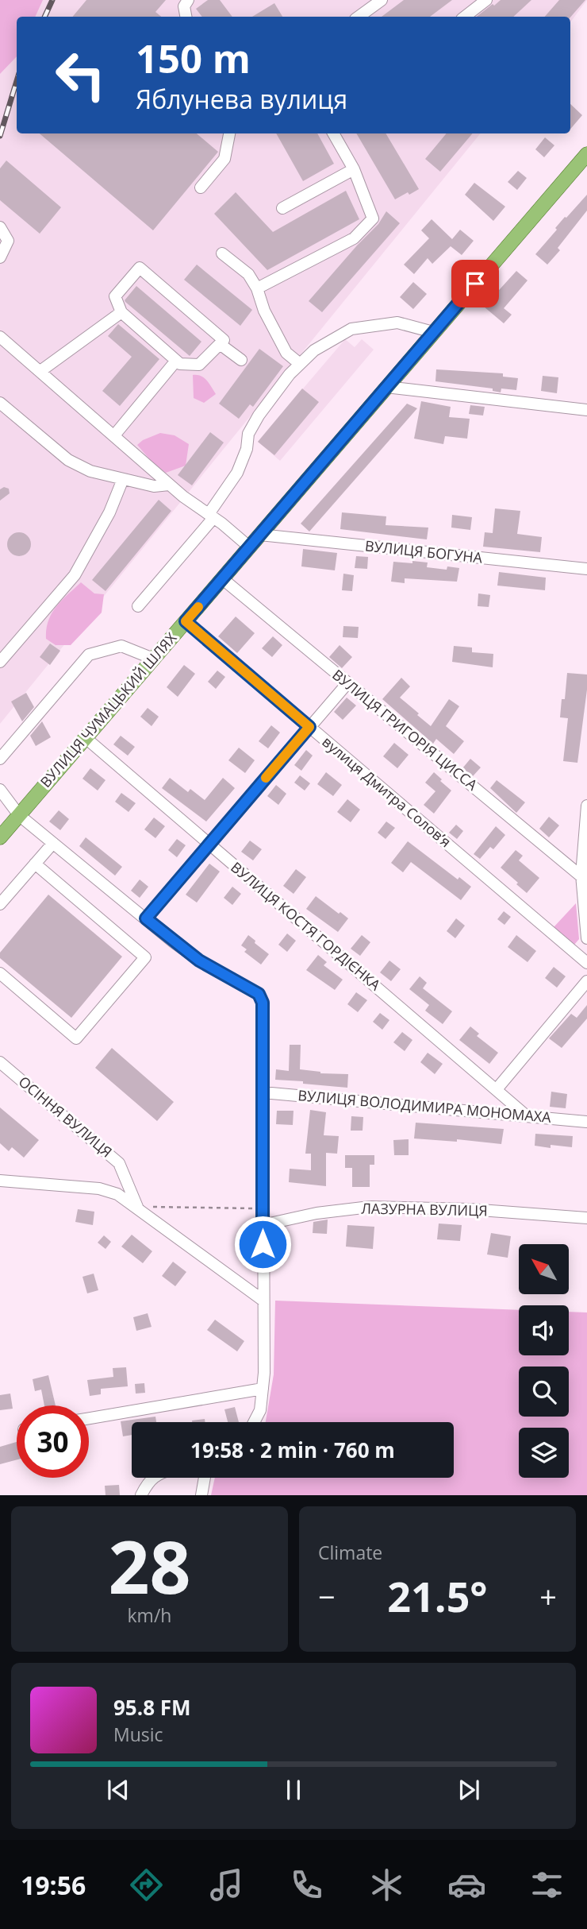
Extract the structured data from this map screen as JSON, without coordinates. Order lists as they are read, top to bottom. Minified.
{"streets":{"main road":["ВУЛИЦЯ ЧУМАЦЬКИЙ ШЛЯХ"],"street":["ВУЛИЦЯ БОГУНА","ВУЛИЦЯ ГРИГОРІЯ ЦИССА","вулиця Дмитра Соловʼя","ВУЛИЦЯ КОСТЯ ГОРДІЄНКА","ВУЛИЦЯ ВОЛОДИМИРА МОНОМАХА","ОСІННЯ ВУЛИЦЯ","ЛАЗУРНА ВУЛИЦЯ"]},"crossings":[["ВУЛИЦЯ БОГУНА","ВУЛИЦЯ ЧУМАЦЬКИЙ ШЛЯХ"],["ВУЛИЦЯ ЧУМАЦЬКИЙ ШЛЯХ","ВУЛИЦЯ ГРИГОРІЯ ЦИССА"],["ВУЛИЦЯ ЧУМАЦЬКИЙ ШЛЯХ","вулиця Дмитра Соловʼя"],["ВУЛИЦЯ ЧУМАЦЬКИЙ ШЛЯХ","ВУЛИЦЯ КОСТЯ ГОРДІЄНКА"],["ВУЛИЦЯ КОСТЯ ГОРДІЄНКА","ВУЛИЦЯ ВОЛОДИМИРА МОНОМАХА"]],"north":"top left","page":{"turn":["150 m","Яблунева вулиця"],"limit":"30","trip":"19:58 · 2 min · 760 m","tile":[["28","km/h"],"Climate"],"heat":["−","21.5°","+"],"song":["95.8 FM","Music"],"tabs":"19:56"}}
